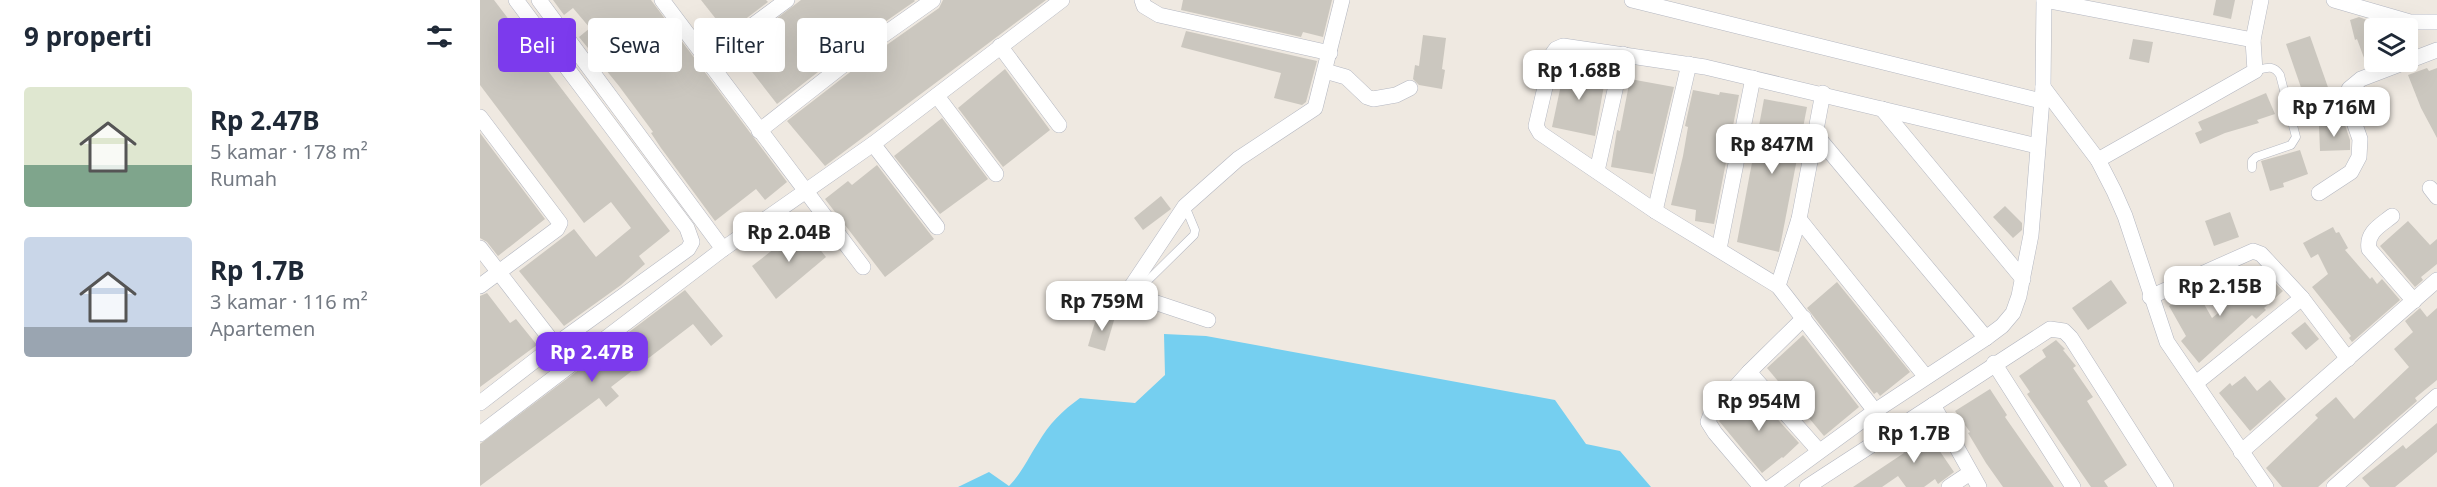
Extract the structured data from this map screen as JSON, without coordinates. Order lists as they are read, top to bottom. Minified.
{"page":{"heading":"9 properti","chip":["Beli","Sewa","Filter","Baru"],"price":["Rp 1.68B","Rp 716M","Rp 847M","Rp 2.04B","Rp 2.15B","Rp 759M","Rp 2.47B","Rp 954M","Rp 1.7B"],"list":[{"name":"Rp 2.47B","note":"5 kamar · 178 m² · Rumah"},{"name":"Rp 1.7B","note":"3 kamar · 116 m² · Apartemen"}]}}
